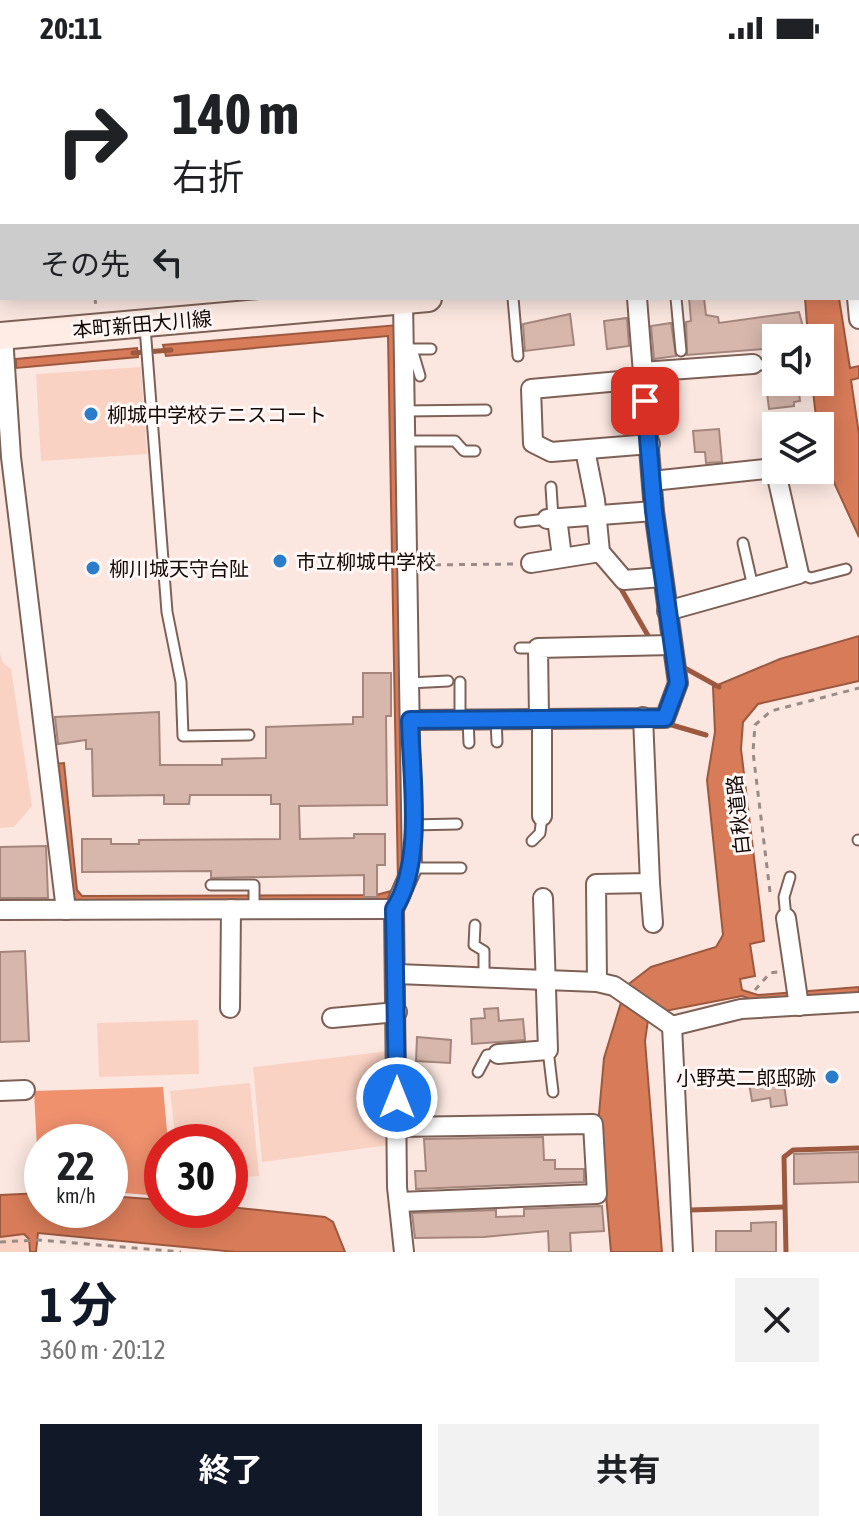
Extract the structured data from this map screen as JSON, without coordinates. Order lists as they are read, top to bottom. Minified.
{"streets":{"main road":["本町新田大川線"],"path":["白秋道路"]},"places":["柳城中学校テニスコート","市立柳城中学校","柳川城天守台阯","小野英二郎邸跡"],"page":{"status":"20:11","turn":["140 m","右折"],"then":"その先","speed":"22 km/h","limit":"30","heading":["1 分","360 m · 20:12"],"buttons":["終了","共有"]}}
